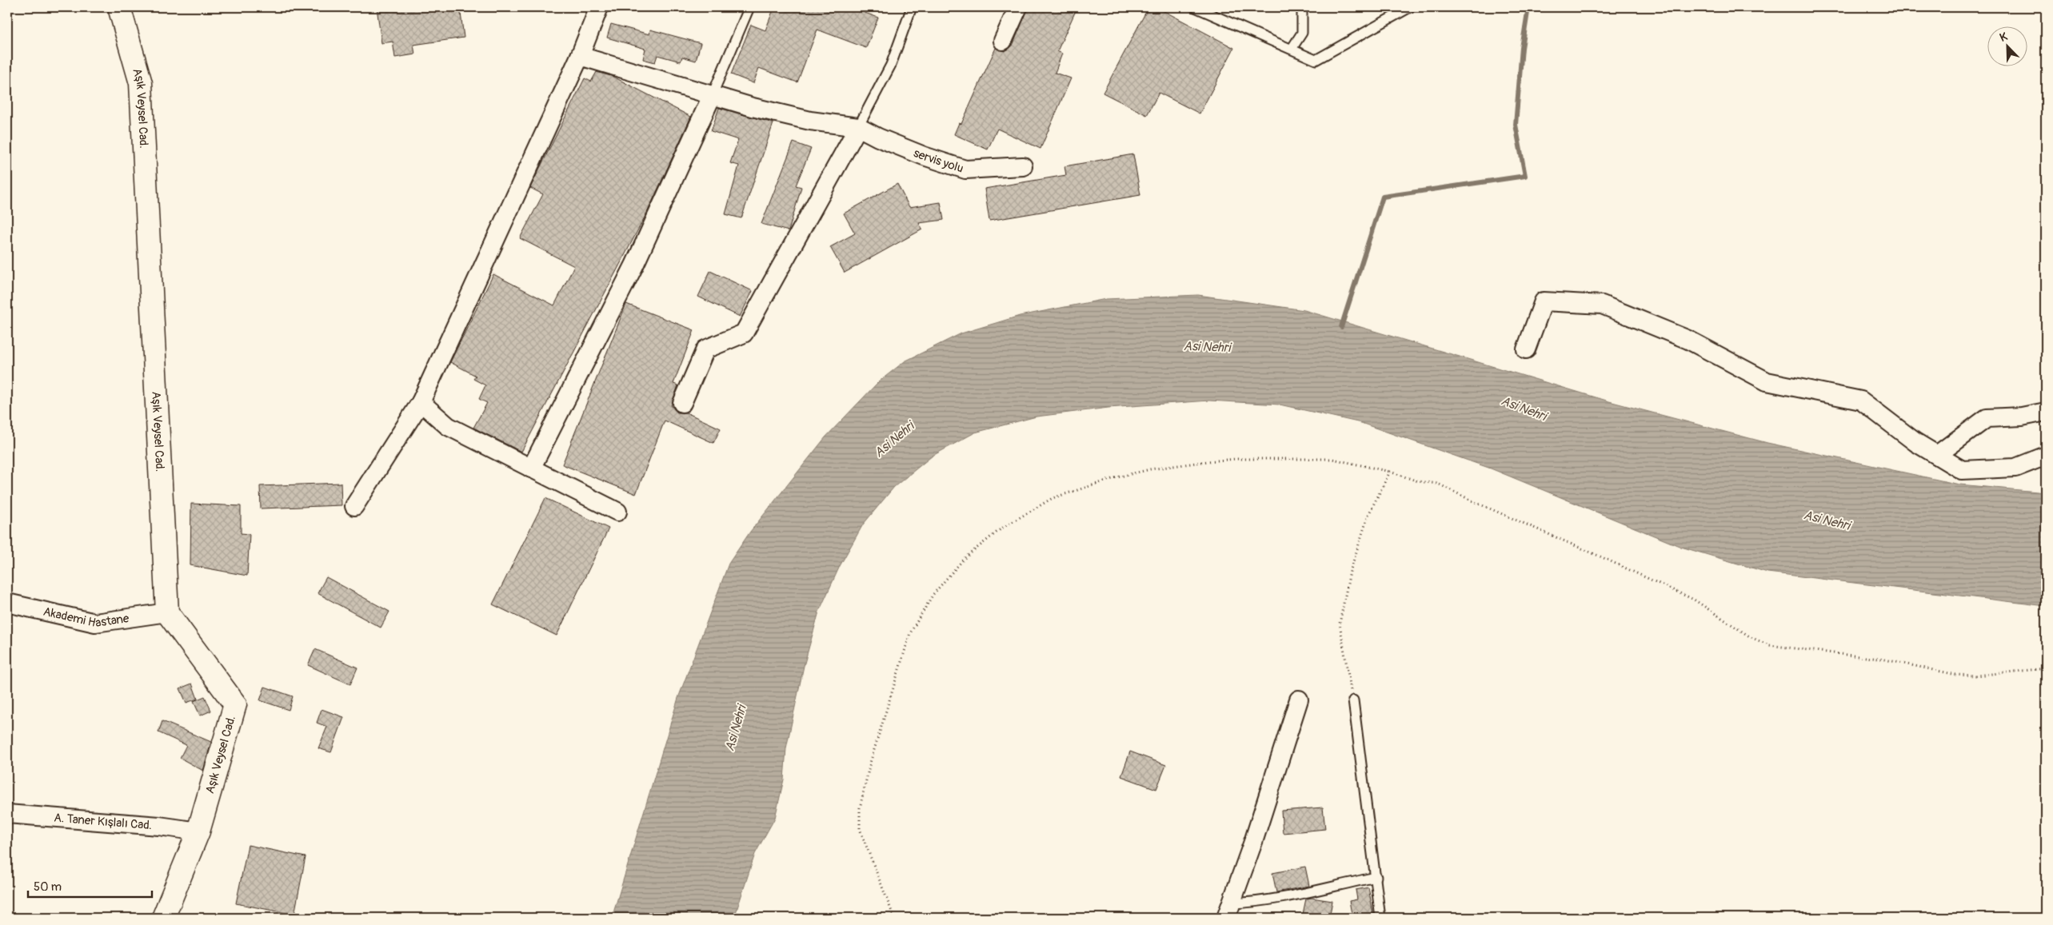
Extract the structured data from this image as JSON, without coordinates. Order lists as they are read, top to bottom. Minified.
{"streets":{"street":["Aşık Veysel Cad.","servis yolu","Akademi Hastane","A. Taner Kışlalı Cad."]},"crossings":[["Aşık Veysel Cad.","Akademi Hastane"],["Aşık Veysel Cad.","A. Taner Kışlalı Cad."]],"water":["Asi Nehri"],"scale_bar":"50 m","north":"top left"}
